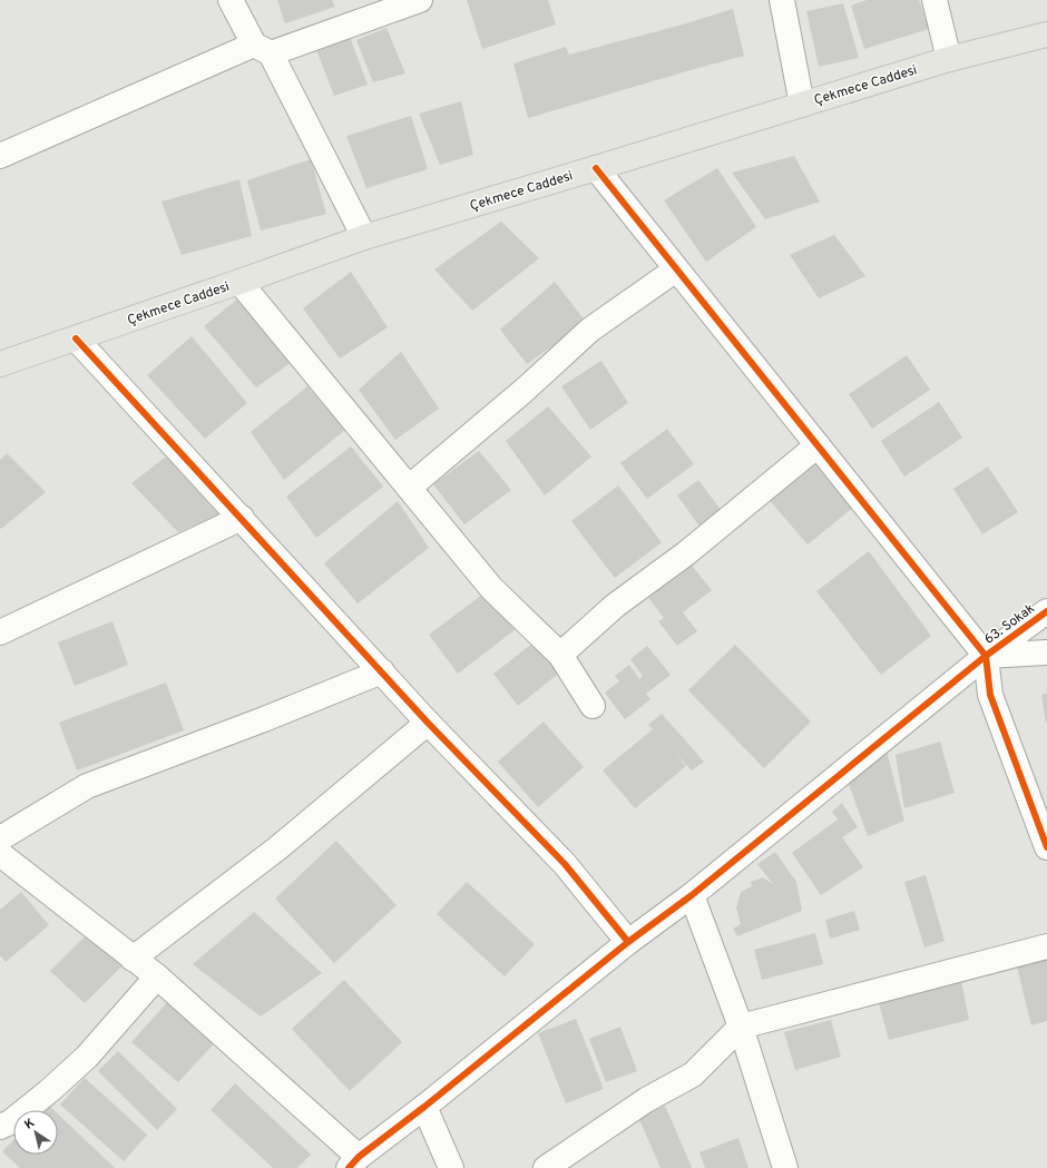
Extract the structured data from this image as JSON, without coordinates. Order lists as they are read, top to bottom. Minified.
{"streets":{"main road":["Çekmece Caddesi"],"street":["63. Sokak"]},"north":"top left"}
